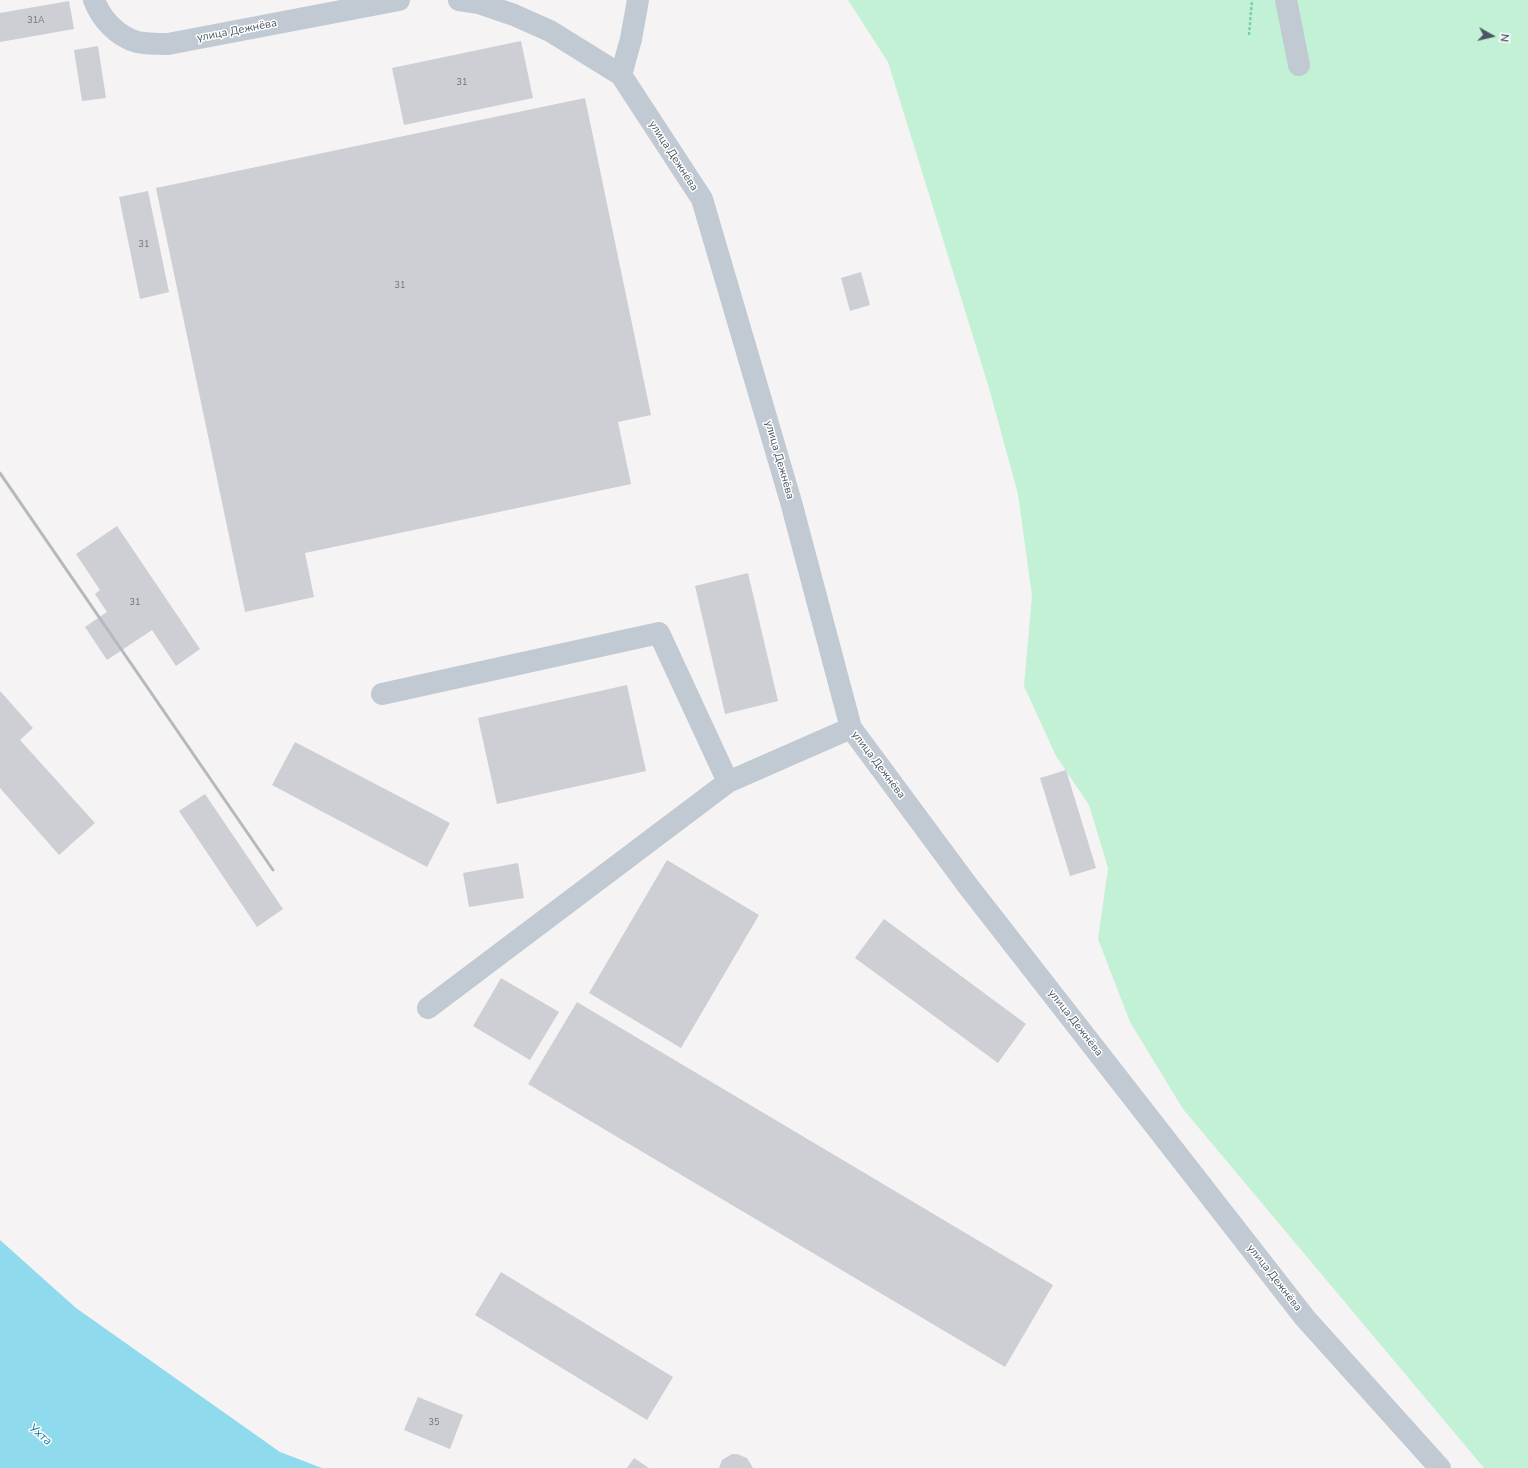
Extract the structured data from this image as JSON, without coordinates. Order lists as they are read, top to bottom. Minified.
{"streets":{"street":["улица Дежнёва"]},"water":["Ухта"],"house_numbers":["31А","31","31","31","31","35"],"north":"right"}
